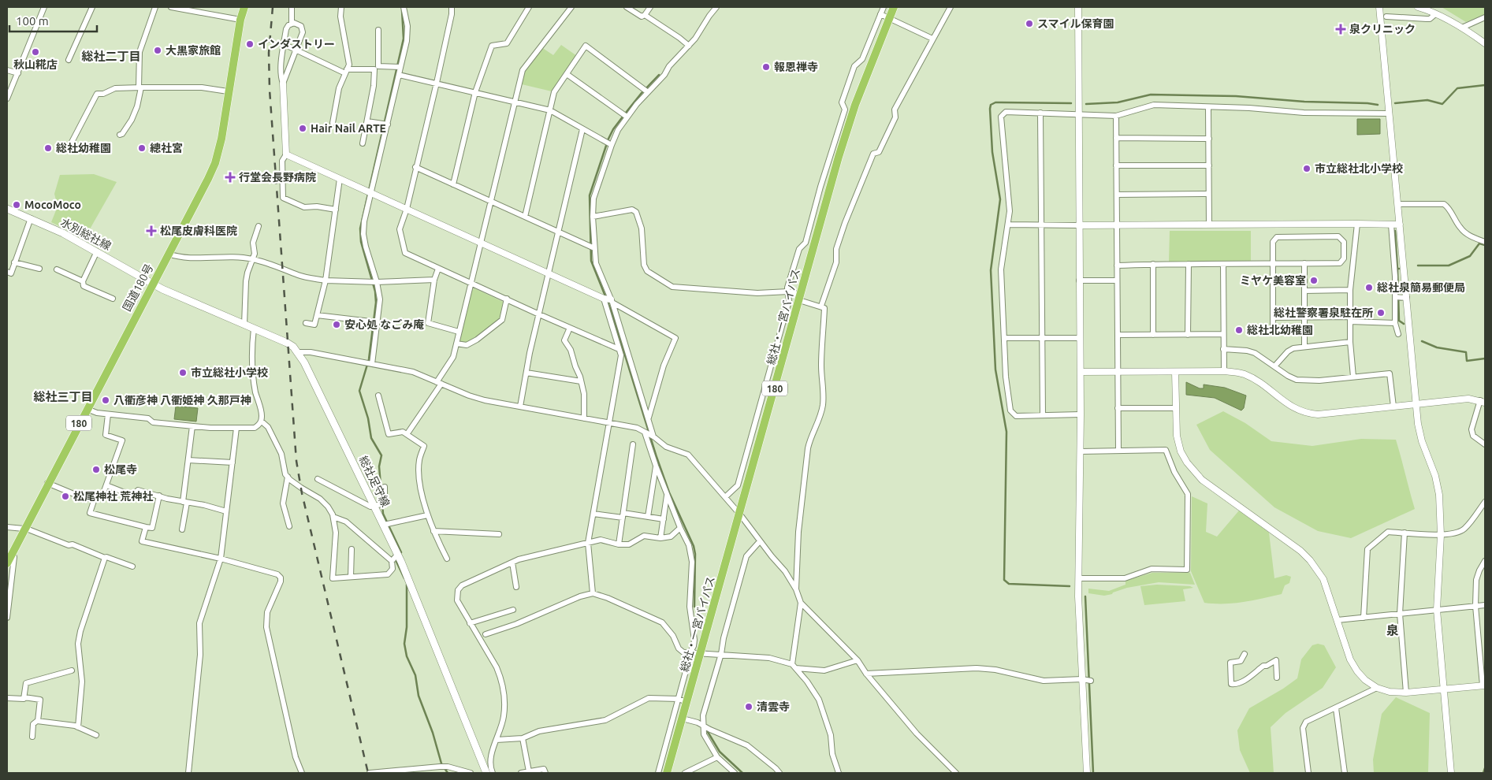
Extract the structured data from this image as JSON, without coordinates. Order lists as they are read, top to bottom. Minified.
{"streets":{"highway":["国道180号","総社・一宮バイパス","180"],"main road":["水別総社線","総社足守線"]},"crossings":[["水別総社線","国道180号"],["水別総社線","総社足守線"],["国道180号","総社足守線"]],"districts":["総社二丁目","総社三丁目","泉"],"places":{"other":["スマイル保育園","インダストリー","大黒家旅館","秋山糀店","報恩禅寺","Hair Nail ARTE","総社幼稚園","總社宮","市立総社北小学校","MocoMoco","ミヤケ美容室","総社泉簡易郵便局","総社警察署泉駐在所","安心処 なごみ庵","総社北幼稚園","市立総社小学校","八衢彦神 八衢姫神 久那戸神","松尾寺","松尾神社 荒神社","清雲寺"],"health":["泉クリニック","行堂会長野病院","松尾皮膚科医院"]},"scale_bar":"100 m"}
